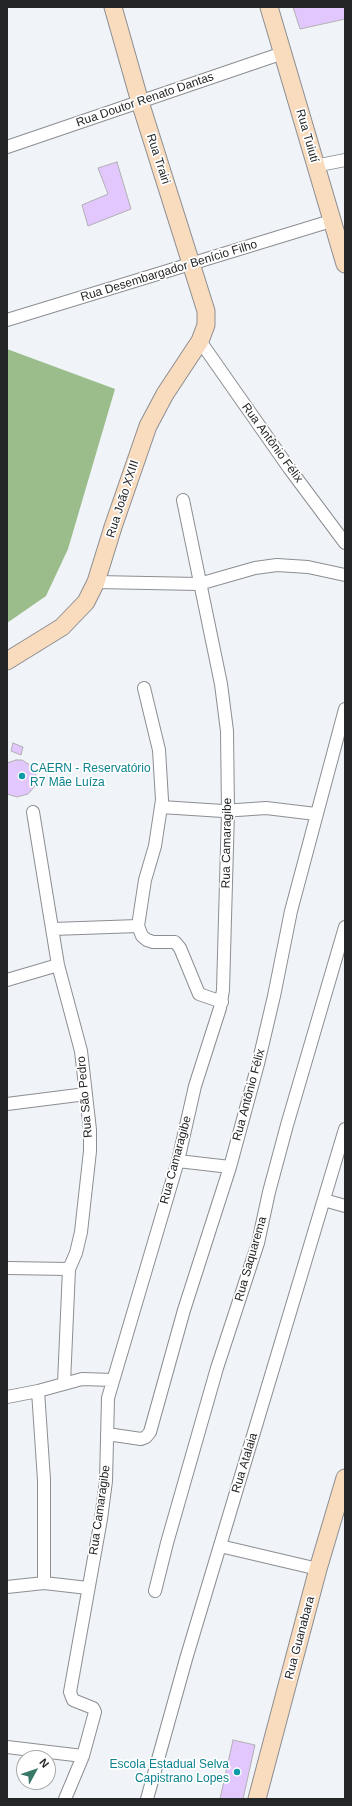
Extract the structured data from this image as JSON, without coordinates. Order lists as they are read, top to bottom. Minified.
{"streets":{"main road":["Rua Tuiutí","Rua Trairi","Rua João XXIII","Rua Guanabara"],"street":["Rua Doutor Renato Dantas","Rua Desembargador Benício Filho","Rua Antônio Félix","Rua Camaragibe","Rua São Pedro","Rua Saquarema","Rua Atalaia"]},"crossings":[["Rua Doutor Renato Dantas","Rua Tuiutí"],["Rua Doutor Renato Dantas","Rua Trairi"],["Rua Tuiutí","Rua Desembargador Benício Filho"],["Rua Trairi","Rua Desembargador Benício Filho"],["Rua Trairi","Rua João XXIII"],["Rua Antônio Félix","Rua João XXIII"],["Rua Antônio Félix","Rua Camaragibe"]],"places":["CAERN - Reservatório R7 Mãe Luíza","Escola Estadual Selva Capistrano Lopes"],"north":"top right"}
